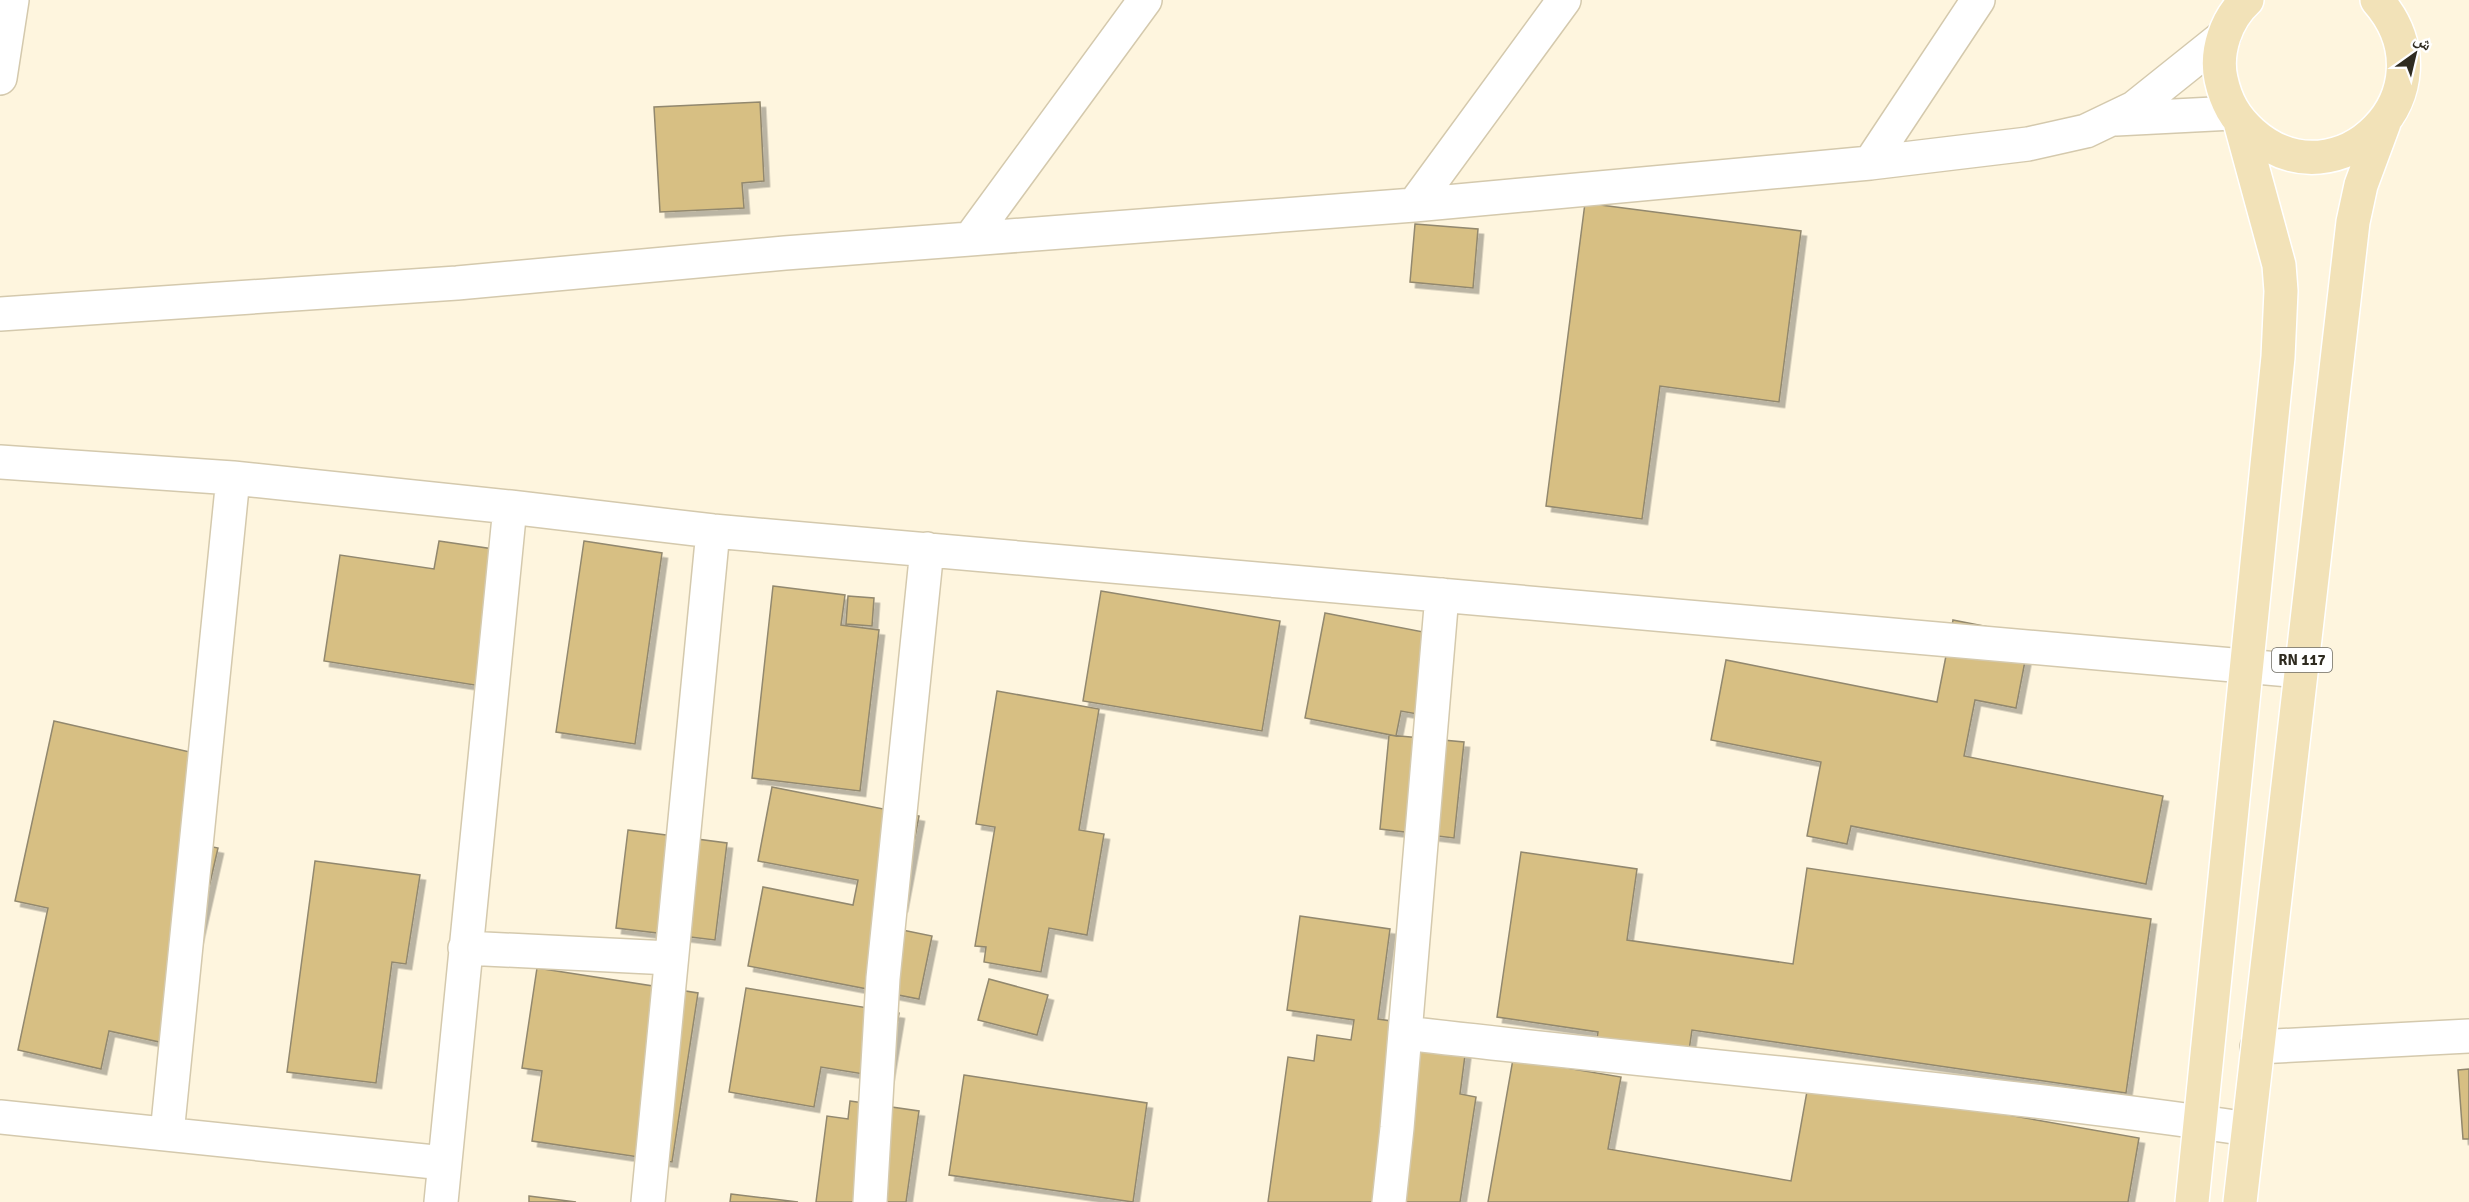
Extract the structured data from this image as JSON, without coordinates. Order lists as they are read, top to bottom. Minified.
{"streets":{"main road":["RN 117"]},"north":"top right"}
